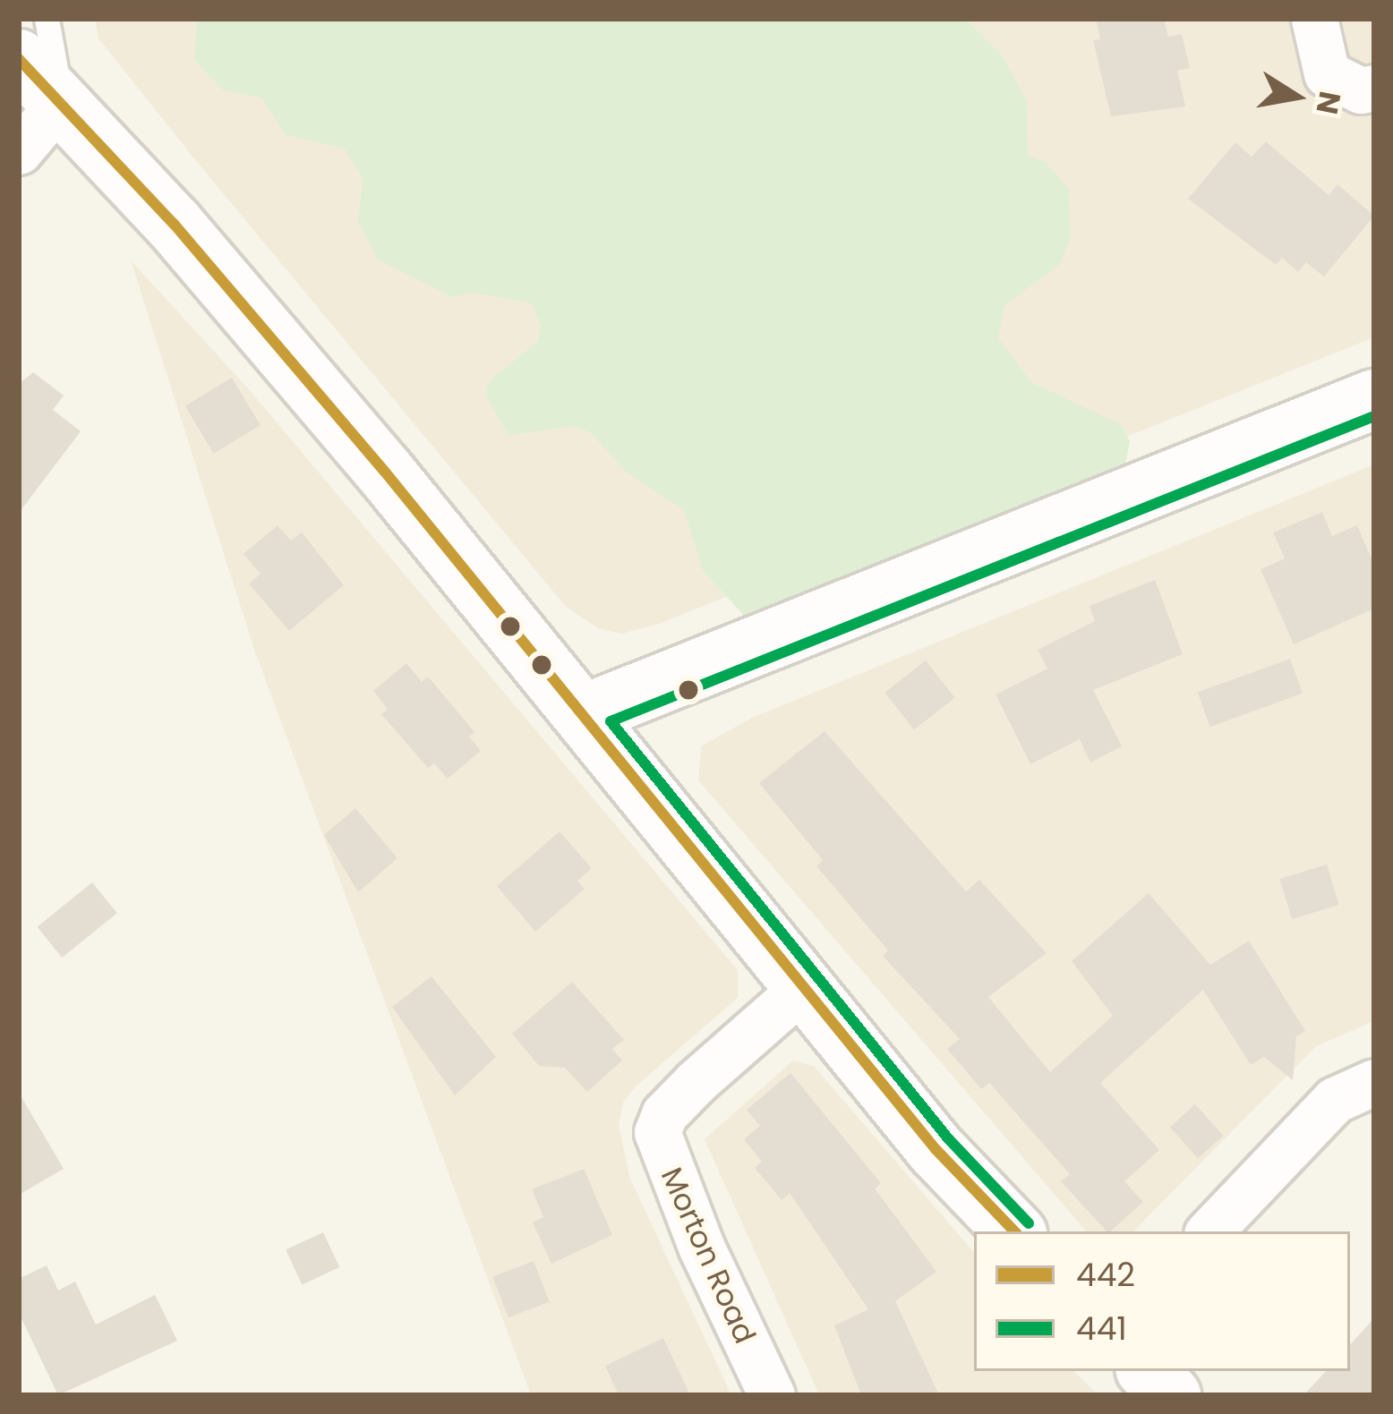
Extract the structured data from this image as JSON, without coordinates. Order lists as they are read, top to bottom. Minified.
{"streets":{"street":["Morton Road"]},"lines":["transit line 442","transit line 441"],"legend":["442","441"],"north":"right"}
